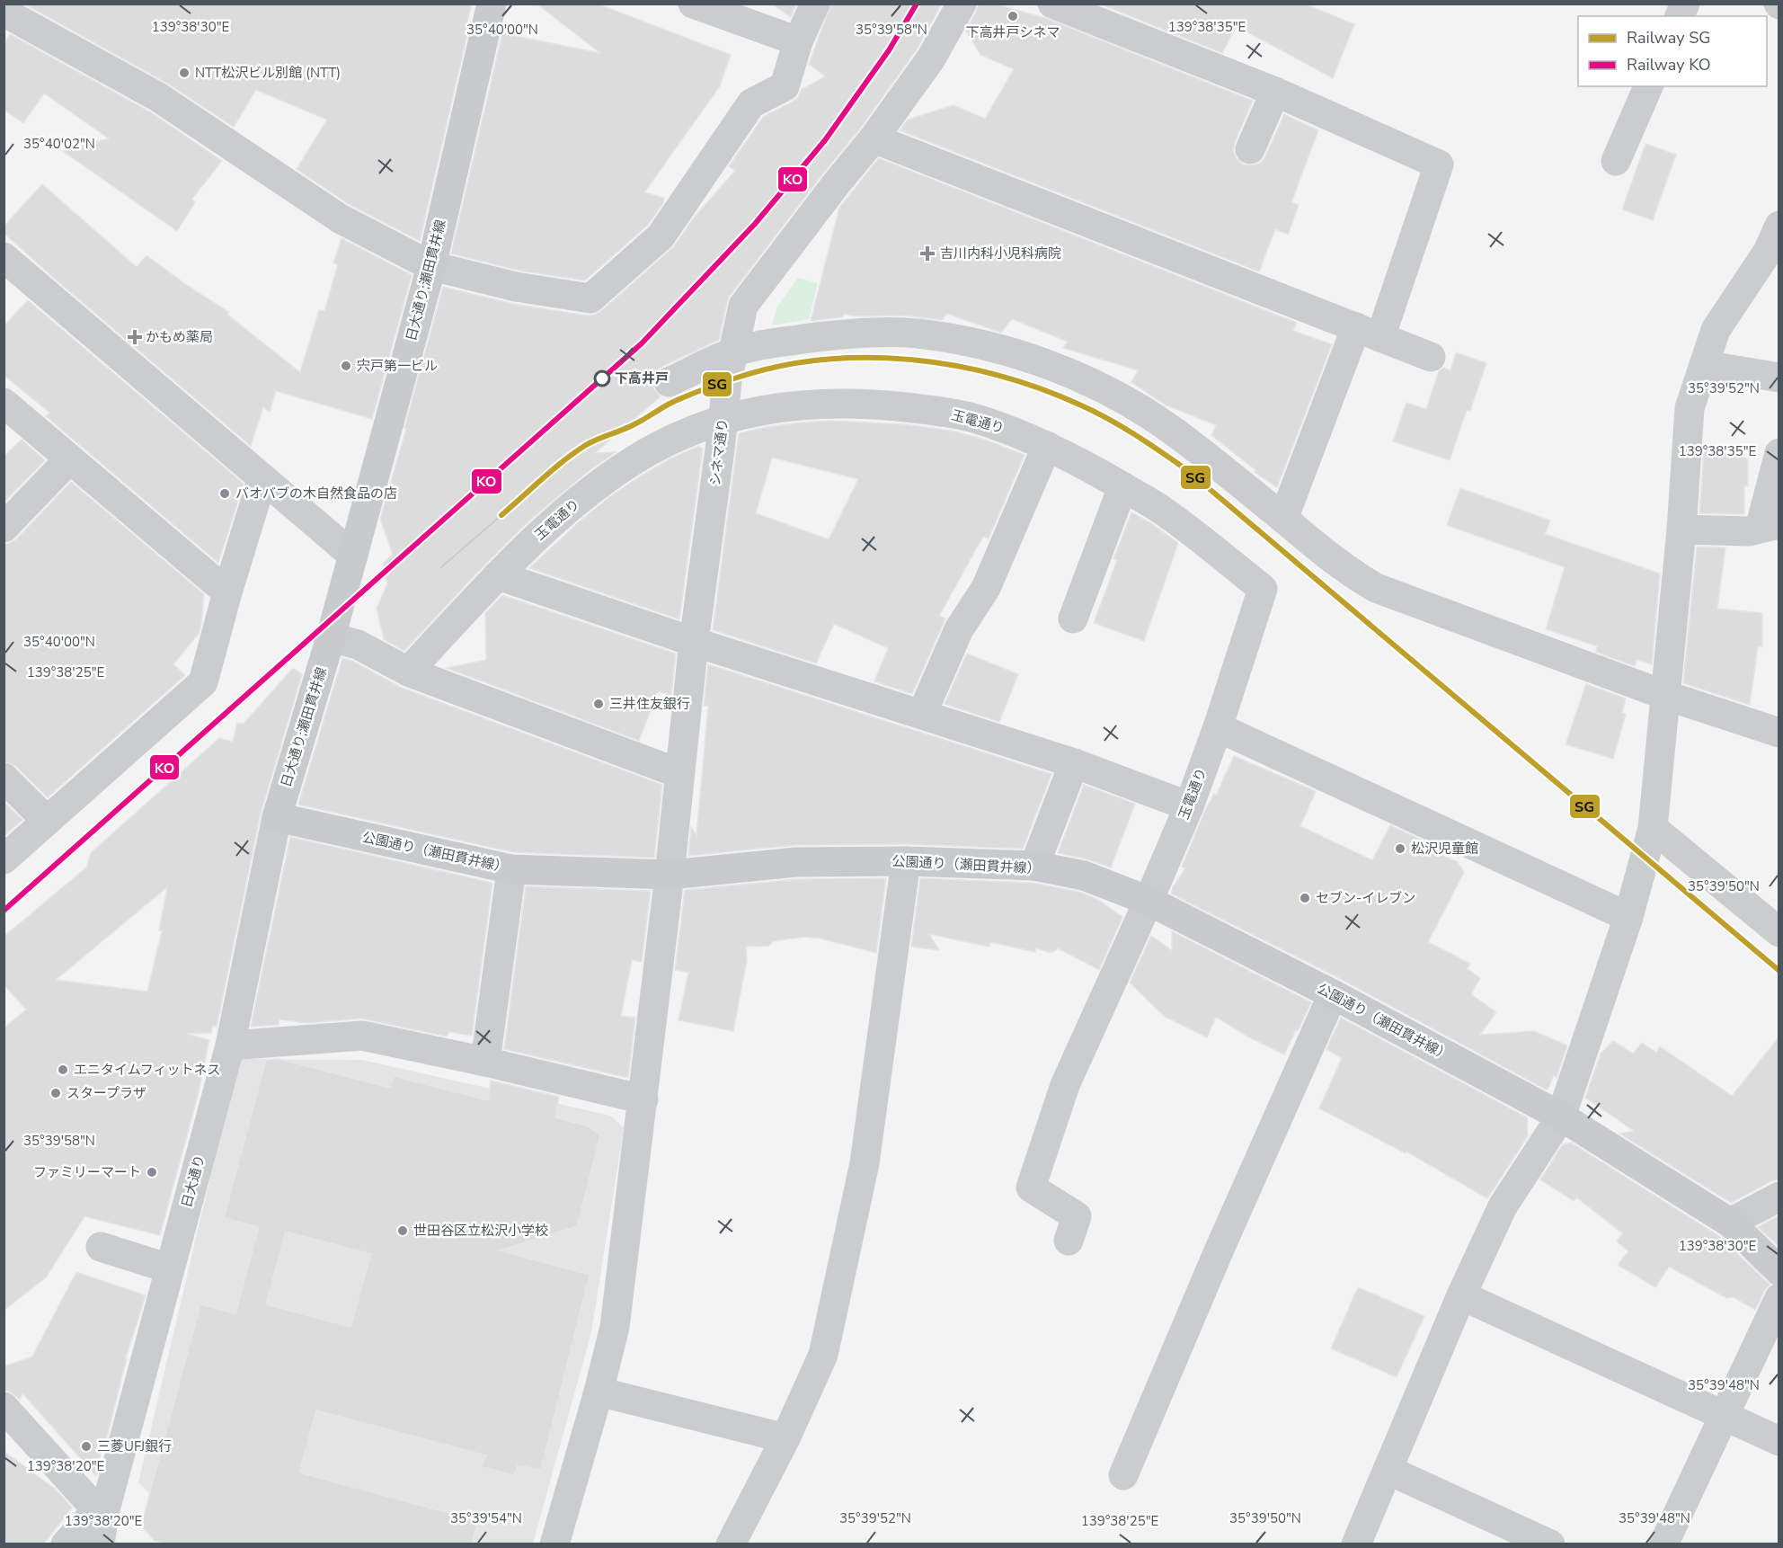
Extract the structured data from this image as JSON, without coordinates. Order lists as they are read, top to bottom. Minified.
{"streets":{"main road":["日大通り;瀬田貫井線","公園通り（瀬田貫井線）"],"street":["玉電通り","シネマ通り","日大通り"]},"crossings":[["日大通り;瀬田貫井線","公園通り（瀬田貫井線）"],["日大通り;瀬田貫井線","日大通り"],["玉電通り","シネマ通り"],["玉電通り","公園通り（瀬田貫井線）"],["シネマ通り","公園通り（瀬田貫井線）"],["公園通り（瀬田貫井線）","日大通り"]],"places":{"other":["下高井戸シネマ","NTT松沢ビル別館 (NTT)","宍戸第一ビル","下高井戸","バオバブの木自然食品の店","三井住友銀行","松沢児童館","セブン-イレブン","エニタイムフィットネス","スタープラザ","ファミリーマート","世田谷区立松沢小学校","三菱UFJ銀行"],"health":["吉川内科小児科病院","かもめ薬局"]},"lines":["rail line KO","rail line SG"],"legend":["Railway SG","Railway KO"],"coordinates":["139°38'30\"E","139°38'35\"E","35°40'00\"N","35°39'58\"N","35°40'02\"N","35°39'52\"N","139°38'25\"E","35°39'50\"N","35°39'48\"N","139°38'20\"E","35°39'54\"N"]}
